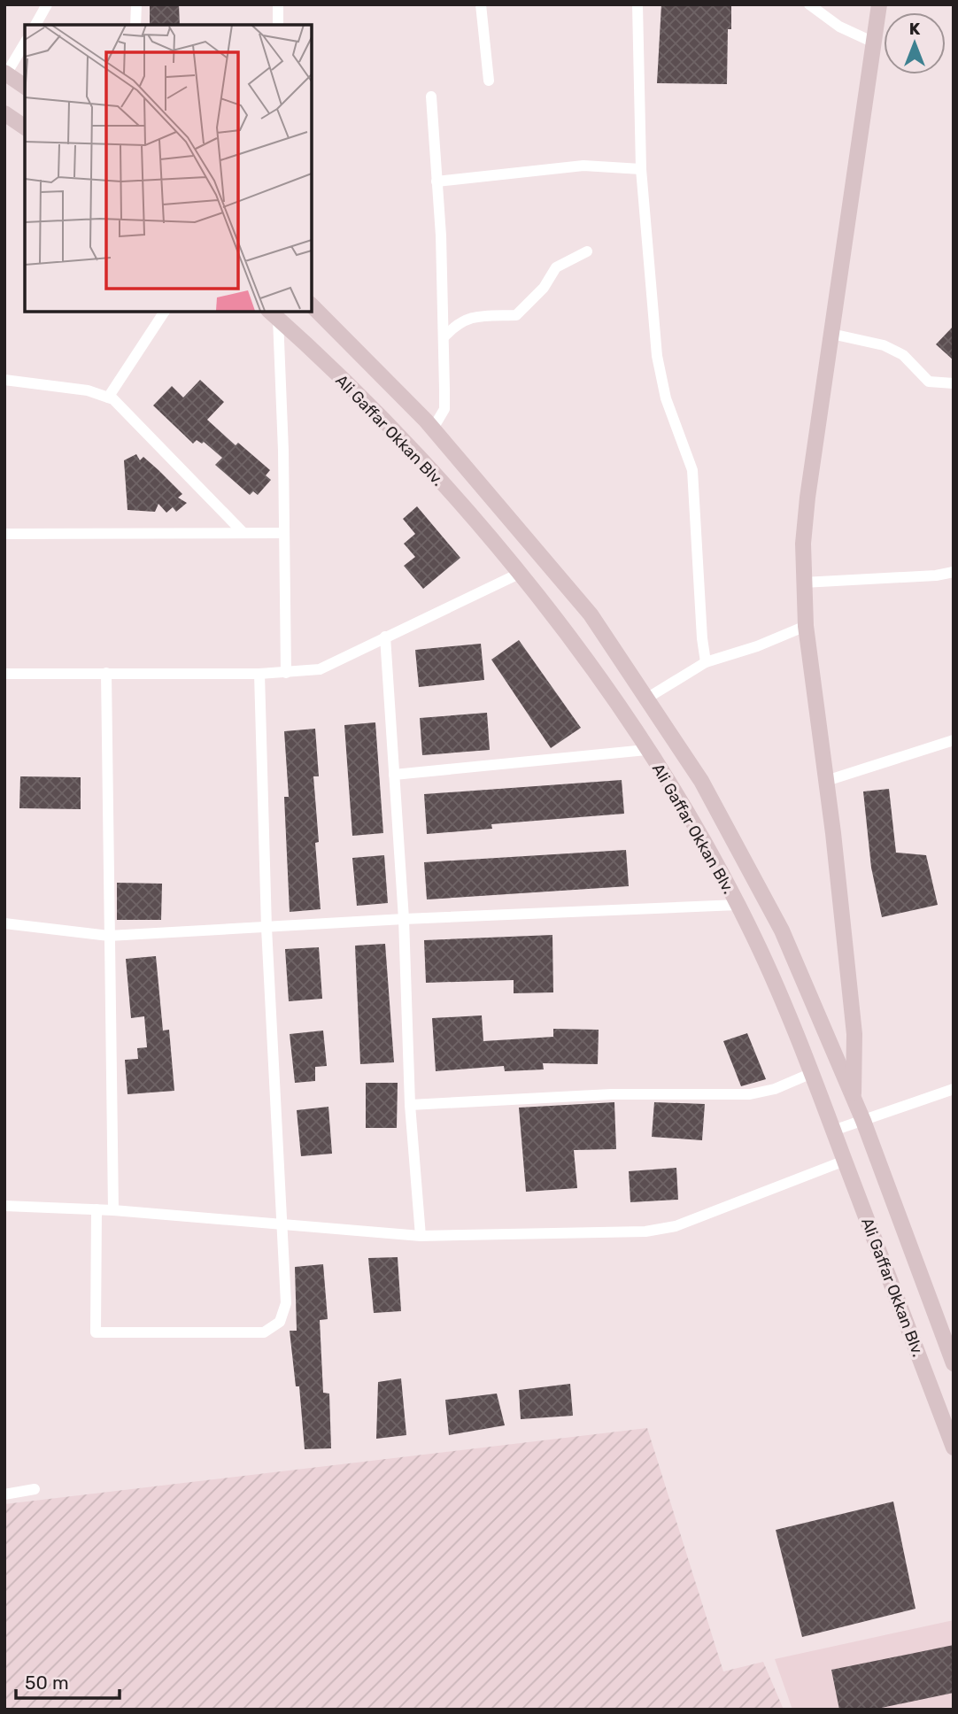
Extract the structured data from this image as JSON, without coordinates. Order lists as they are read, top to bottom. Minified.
{"streets":{"main road":["Ali Gaffar Okkan Blv."]},"scale_bar":"50 m","north":"top"}
